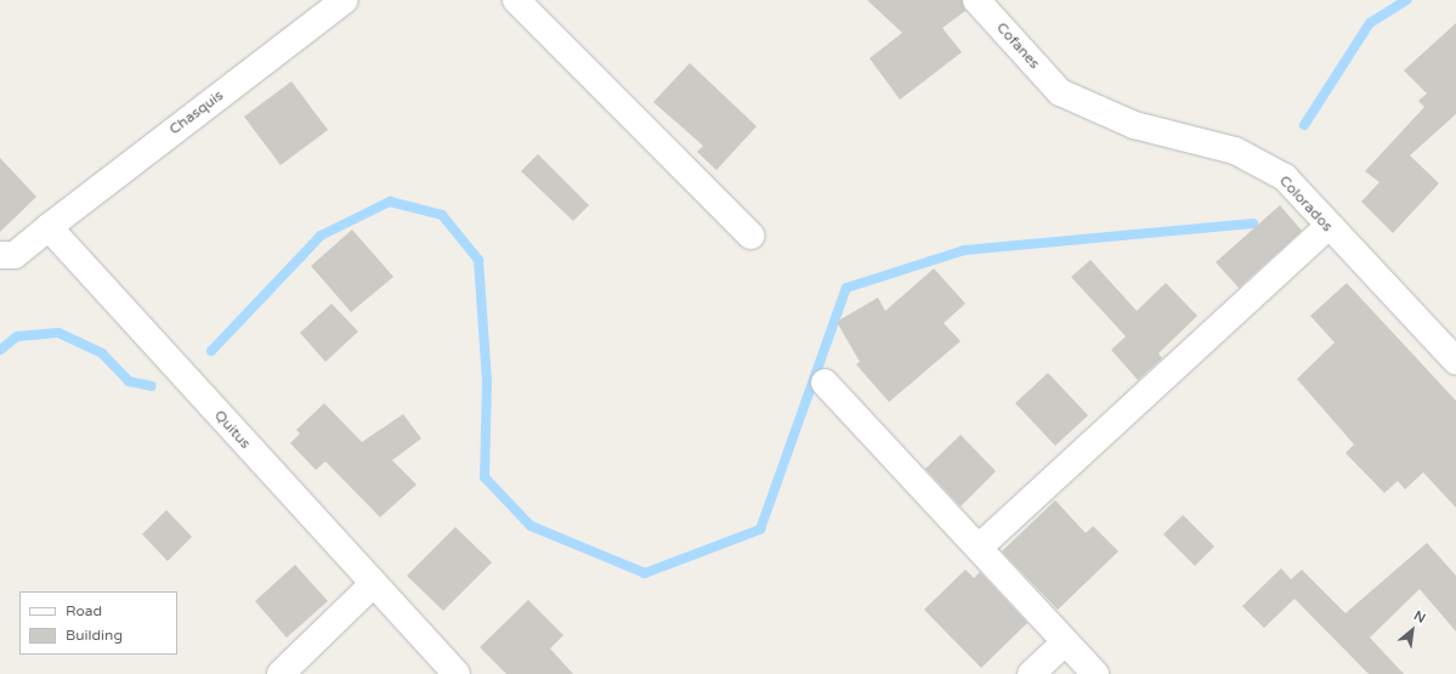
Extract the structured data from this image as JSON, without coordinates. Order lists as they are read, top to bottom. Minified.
{"streets":{"street":["Cofanes","Chasquis","Colorados","Quitus"]},"crossings":[["Cofanes","Colorados"],["Chasquis","Quitus"]],"legend":["Road","Building"],"north":"top right"}
